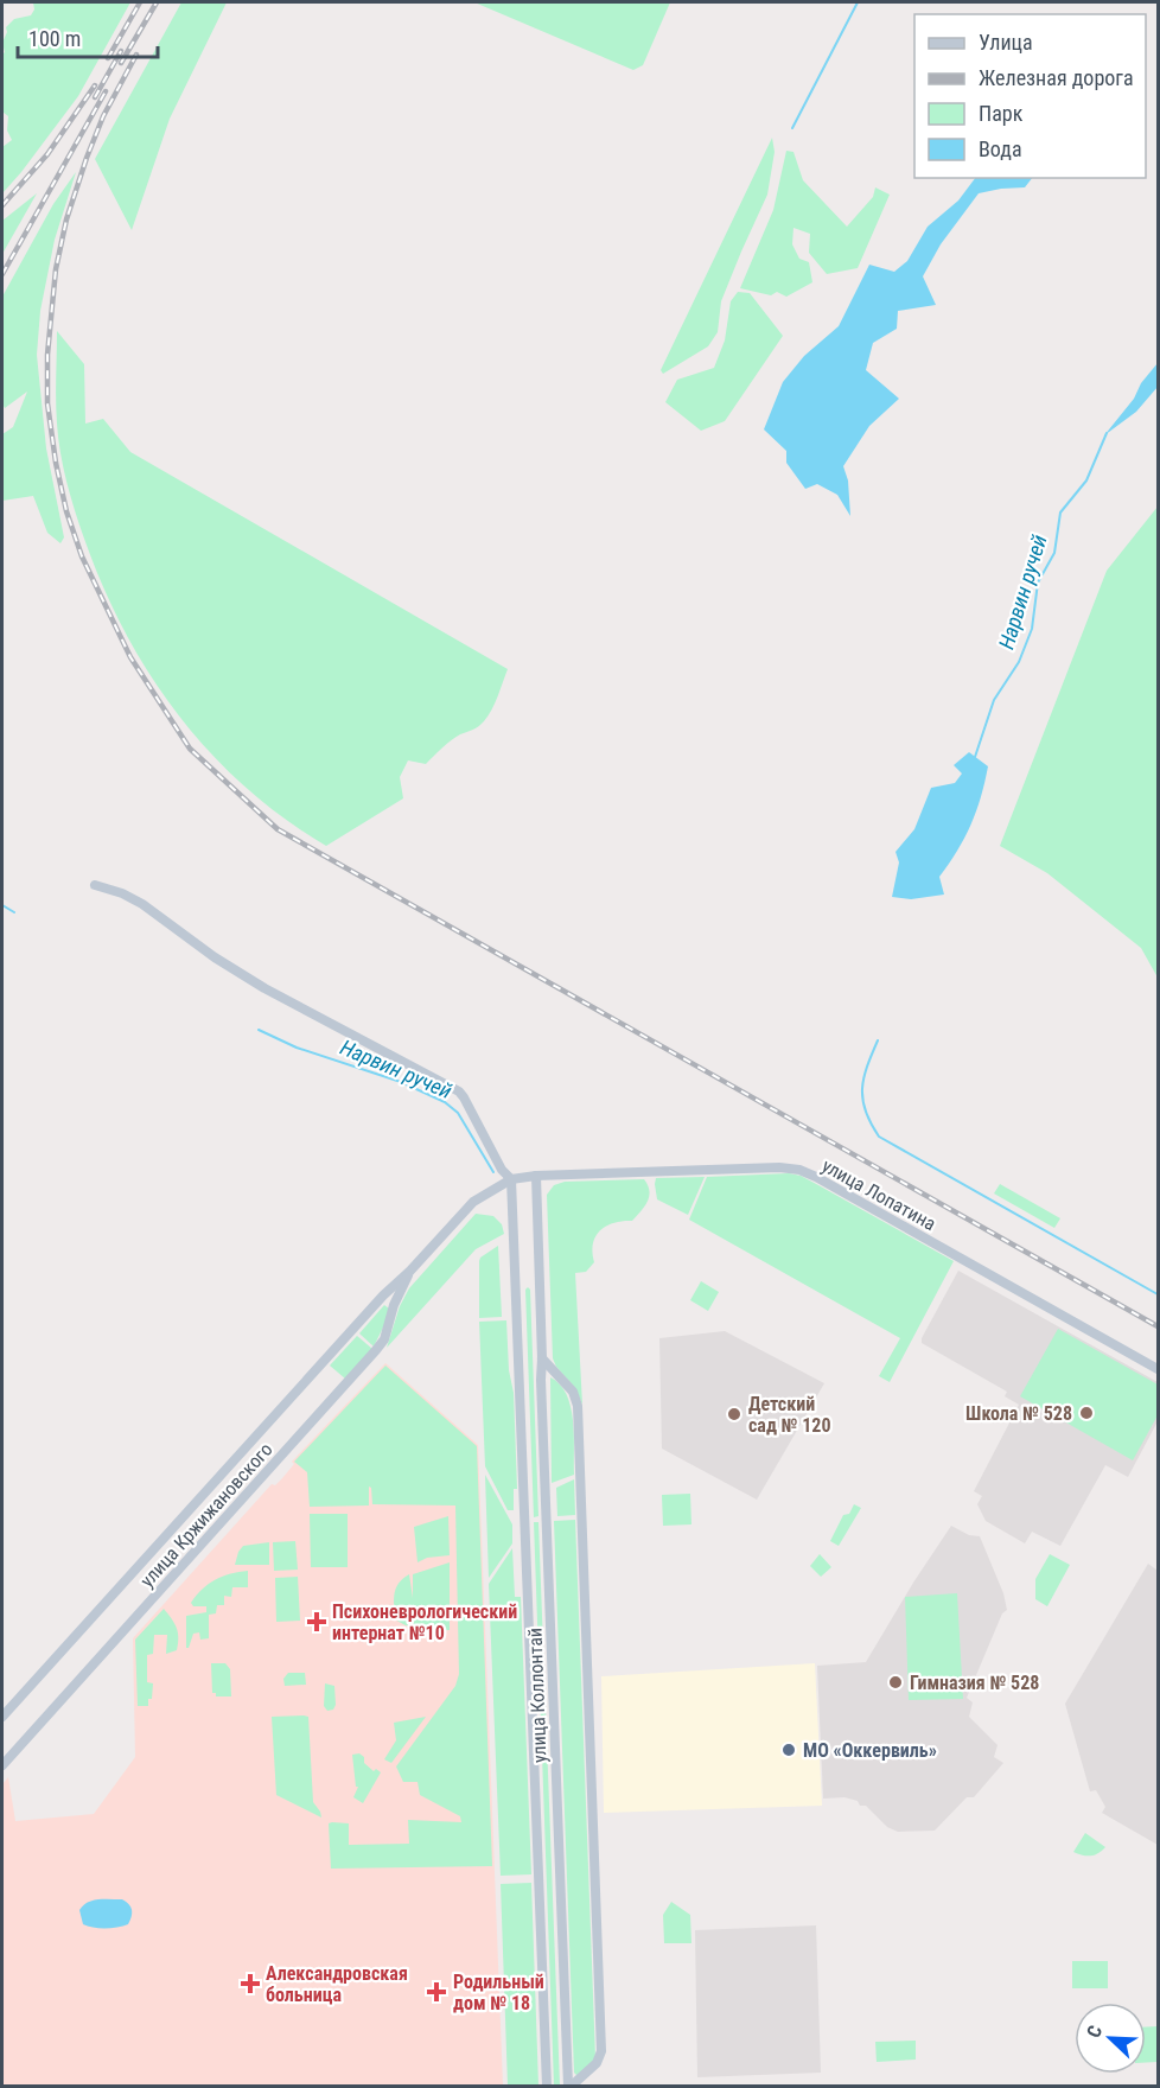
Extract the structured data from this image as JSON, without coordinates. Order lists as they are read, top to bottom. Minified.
{"streets":{"street":["улица Лопатина","улица Кржижановского","улица Коллонтай"]},"crossings":[["улица Лопатина","улица Кржижановского"],["улица Лопатина","улица Коллонтай"],["улица Кржижановского","улица Коллонтай"]],"water":["Нарвин ручей"],"places":{"other":["Школа № 528","Детский сад № 120","Гимназия № 528","МО «Оккервиль»"],"health":["Психоневрологический интернат №10","Александровская больница","Родильный дом № 18"]},"legend":["Улица","Железная дорога","Парк","Вода"],"scale_bar":"100 m","north":"top left"}
